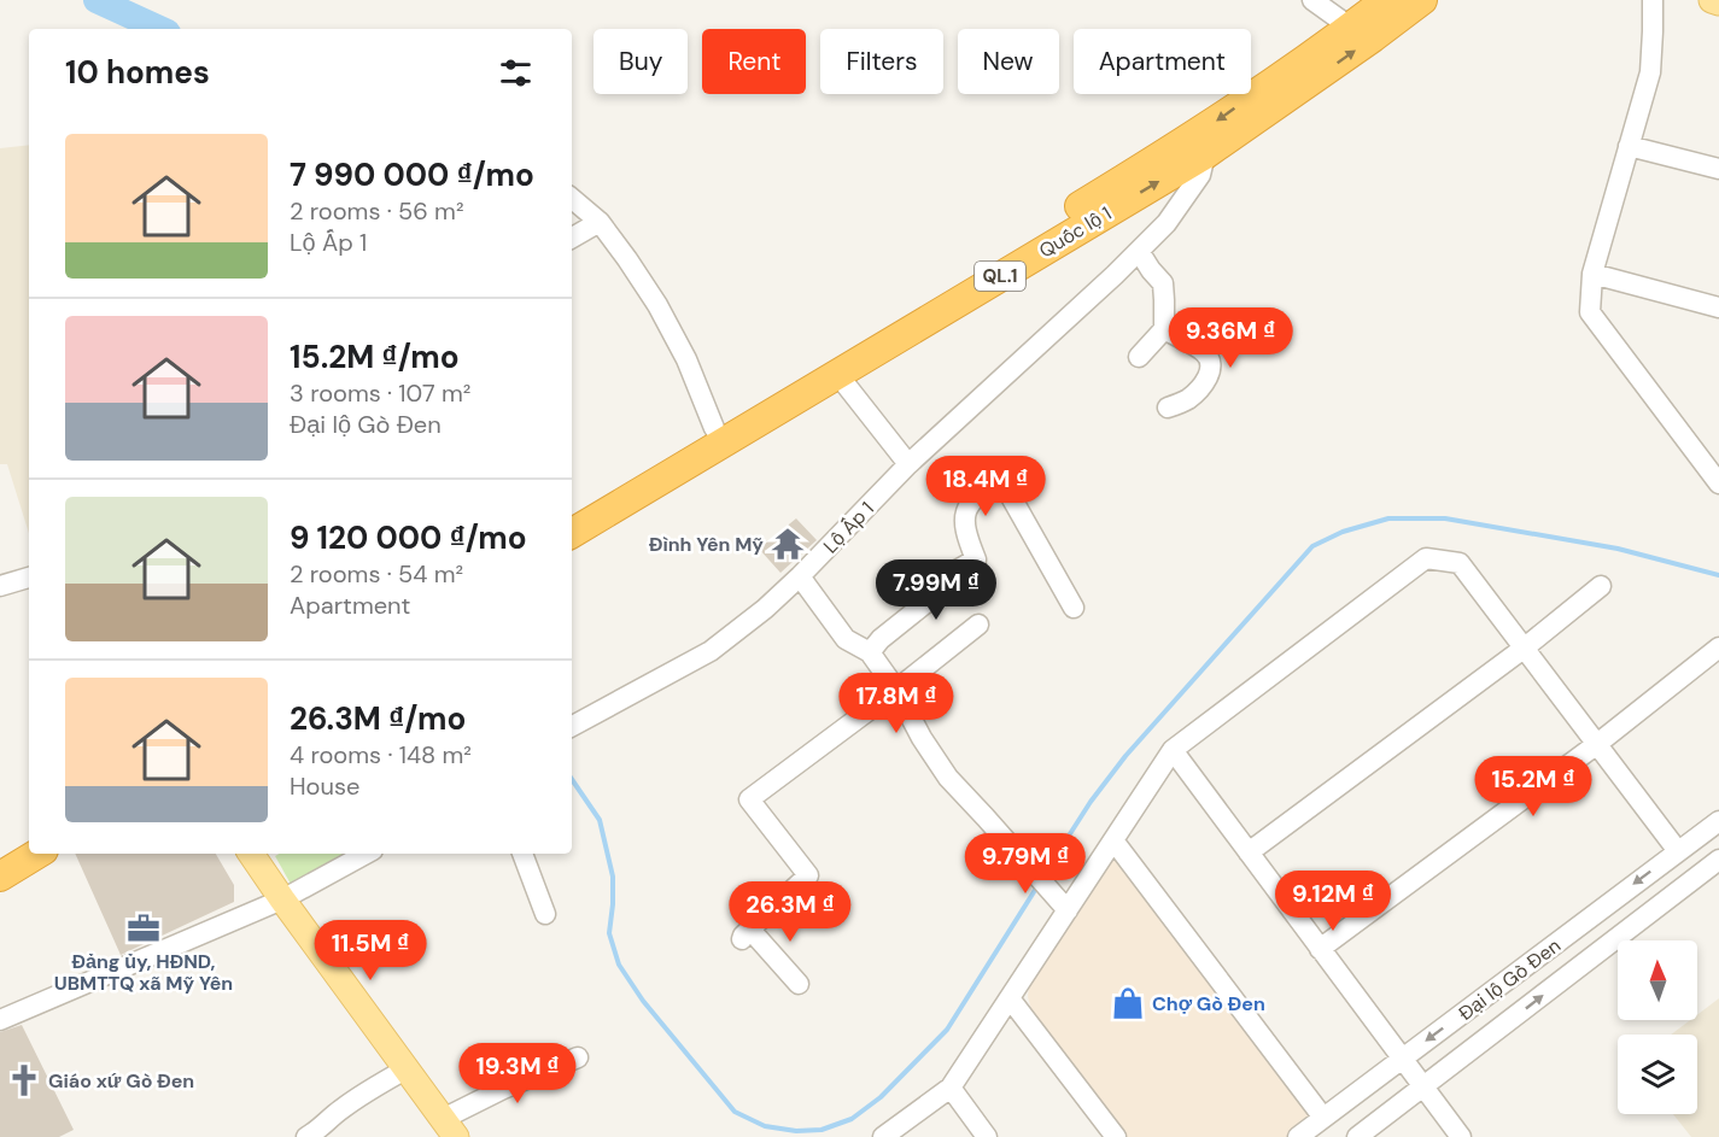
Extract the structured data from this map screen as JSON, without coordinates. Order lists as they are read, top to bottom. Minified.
{"streets":{"highway":["Quốc lộ 1","QL.1"],"street":["Lộ Ấp 1","Đại lộ Gò Đen"]},"crossings":[["Quốc lộ 1","Lộ Ấp 1"]],"places":{"temple":["Đình Yên Mỹ"],"office":["Đảng ủy, HĐND, UBMTTQ xã Mỹ Yên"],"shop":["Chợ Gò Đen"],"church":["Giáo xứ Gò Đen"]},"north":"top","page":{"chip":["Buy","Rent","Filters","New","Apartment"],"heading":"10 homes","list":[{"name":"7 990 000 ₫/mo","note":"2 rooms · 56 m² · Lộ Ấp 1"},{"name":"15.2M ₫/mo","note":"3 rooms · 107 m² · Đại lộ Gò Đen"},{"name":"9 120 000 ₫/mo","note":"2 rooms · 54 m² · Apartment"},{"name":"26.3M ₫/mo","note":"4 rooms · 148 m² · House"}],"price":["9.36M ₫","18.4M ₫","7.99M ₫","17.8M ₫","15.2M ₫","9.79M ₫","9.12M ₫","26.3M ₫","11.5M ₫","19.3M ₫"]}}
